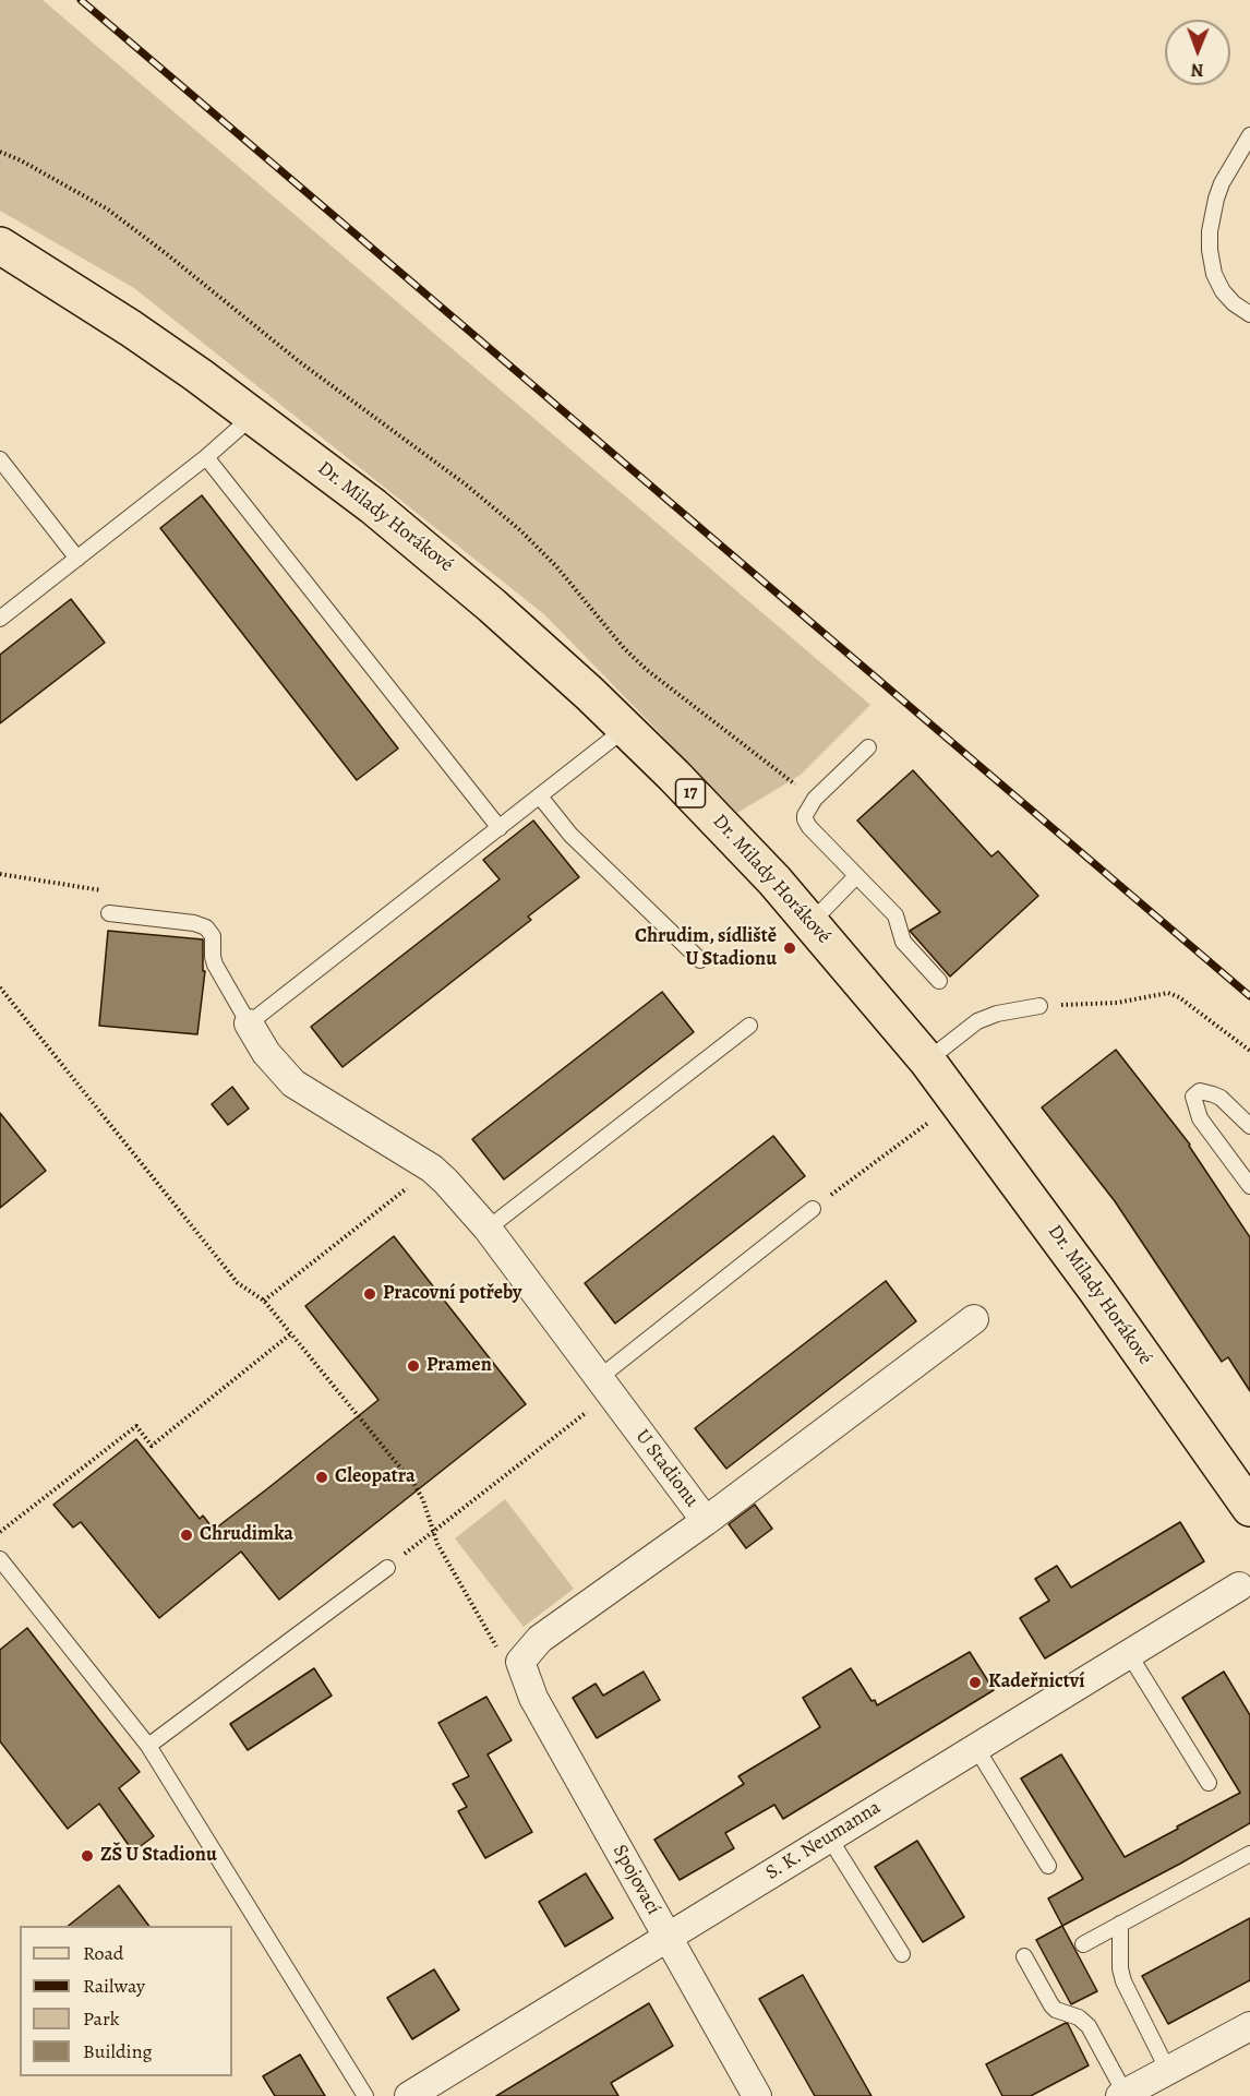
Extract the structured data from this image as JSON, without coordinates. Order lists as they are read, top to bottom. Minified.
{"streets":{"main road":["Dr. Milady Horákové","17"],"street":["U Stadionu","S. K. Neumanna","Spojovací"]},"crossings":[["U Stadionu","Spojovací"],["S. K. Neumanna","Spojovací"]],"places":["Chrudim, sídliště U Stadionu","Pracovní potřeby","Pramen","Cleopatra","Chrudimka","Kadeřnictví","ZŠ U Stadionu"],"legend":["Road","Railway","Park","Building"],"north":"bottom"}
